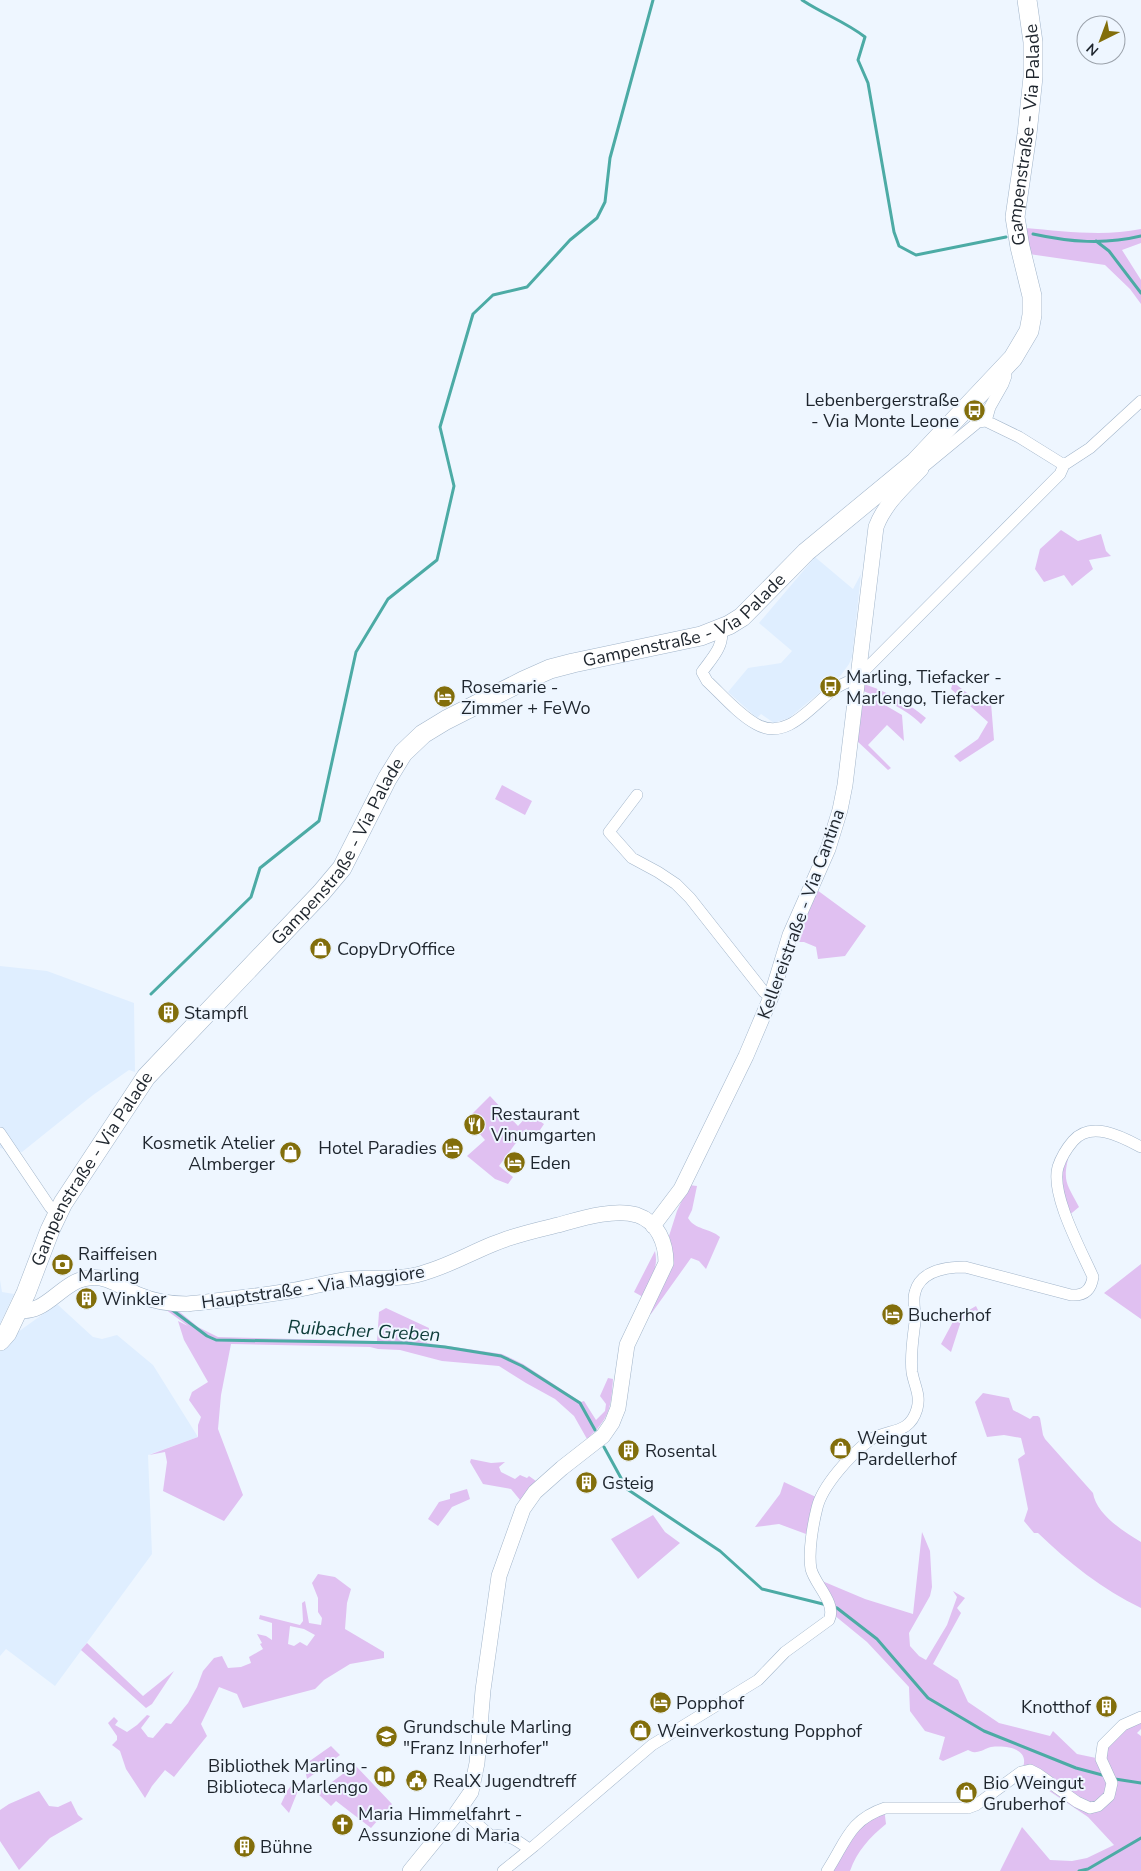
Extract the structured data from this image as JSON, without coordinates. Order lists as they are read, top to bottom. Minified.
{"streets":{"main road":["Gampenstraße - Via Palade"],"street":["Kellereistraße - Via Cantina","Hauptstraße - Via Maggiore"]},"crossings":[["Gampenstraße - Via Palade","Kellereistraße - Via Cantina"],["Gampenstraße - Via Palade","Hauptstraße - Via Maggiore"],["Kellereistraße - Via Cantina","Hauptstraße - Via Maggiore"]],"water":["Ruibacher Greben"],"places":{"bus stop":["Lebenbergerstraße - Via Monte Leone","Marling, Tiefacker - Marlengo, Tiefacker"],"hotel":["Rosemarie - Zimmer + FeWo","Hotel Paradies","Eden","Bucherhof","Popphof"],"shop":["CopyDryOffice","Kosmetik Atelier Almberger","Weingut Pardellerhof","Weinverkostung Popphof","Bio Weingut Gruberhof"],"building":["Stampfl","Winkler","Rosental","Gsteig","Knotthof","Bühne"],"restaurant":["Restaurant Vinumgarten"],"bank":["Raiffeisen Marling"],"school or university":["Grundschule Marling \"Franz Innerhofer\""],"library":["Bibliothek Marling - Biblioteca Marlengo"],"public building":["RealX Jugendtreff"],"church":["Maria Himmelfahrt - Assunzione di Maria"]},"north":"bottom left"}
